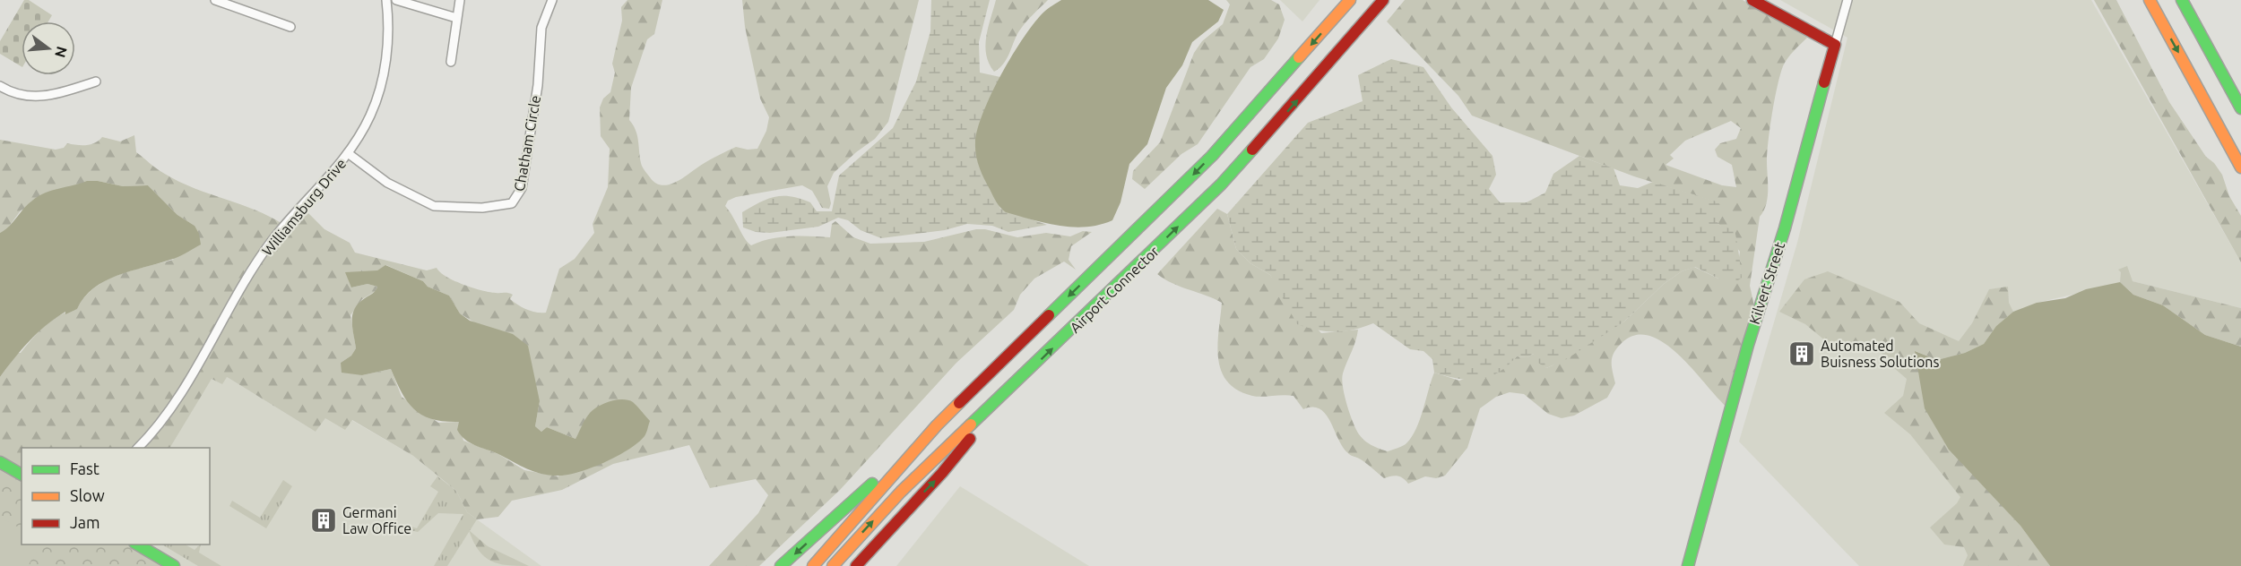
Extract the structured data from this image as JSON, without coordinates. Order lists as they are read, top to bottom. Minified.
{"streets":{"main road":["Kilvert Street","Airport Connector"],"street":["Chatham Circle","Williamsburg Drive"]},"crossings":[["Chatham Circle","Williamsburg Drive"]],"places":{"building":["Automated Buisness Solutions","Germani Law Office"]},"legend":["Fast","Slow","Jam"],"north":"right"}
